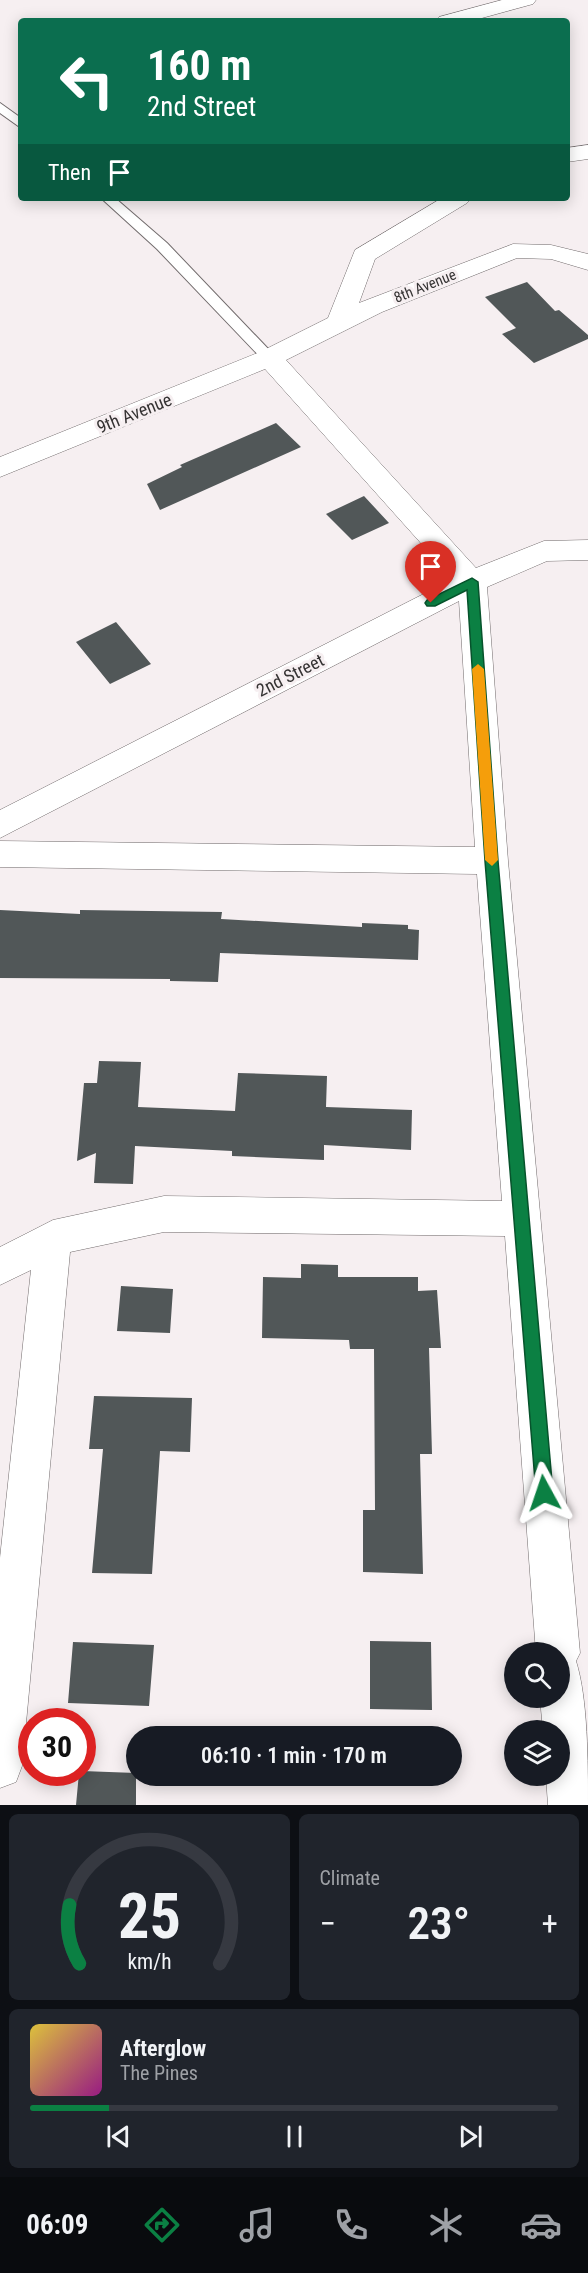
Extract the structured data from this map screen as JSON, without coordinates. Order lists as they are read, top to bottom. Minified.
{"streets":{"street":["8th Avenue","9th Avenue","2nd Street"]},"crossings":[["8th Avenue","9th Avenue"]],"page":{"turn":["160 m","2nd Street"],"then":"Then","limit":"30","trip":"06:10 · 1 min · 170 m","tile":"Climate","heat":["−","23°","+"],"song":["Afterglow","The Pines"],"tabs":"06:09","gauge":["25","km/h"]}}
